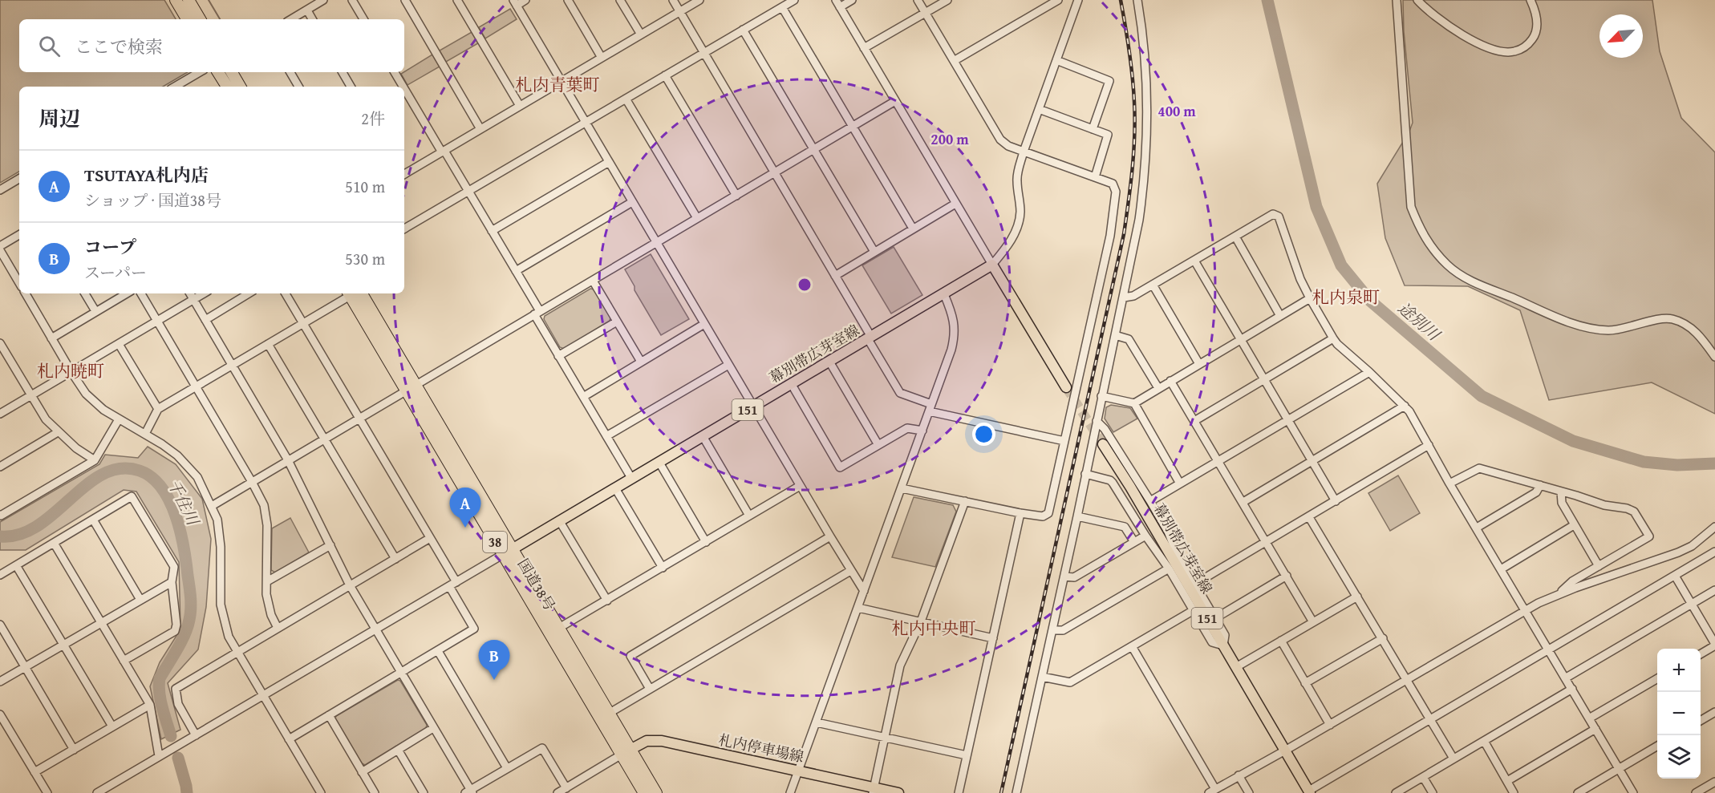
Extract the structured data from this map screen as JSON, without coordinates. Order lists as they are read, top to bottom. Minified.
{"streets":{"highway":["38","国道38号"],"main road":["幕別帯広芽室線","151","札内停車場線"]},"crossings":[["幕別帯広芽室線","国道38号"],["国道38号","札内停車場線"]],"districts":["札内青葉町","札内泉町","札内暁町","札内中央町"],"water":["途別川","千住川"],"north":"bottom left","page":{"search":"ここで検索","heading":["周辺","2件"],"list":[{"mark":"A","name":"TSUTAYA札内店","note":"ショップ · 国道38号","value":"510 m"},{"mark":"B","name":"コープ","note":"スーパー","value":"530 m"}],"pins":["A","B"],"map_buttons":["+","−"]},"rings":["400 m","200 m"]}
